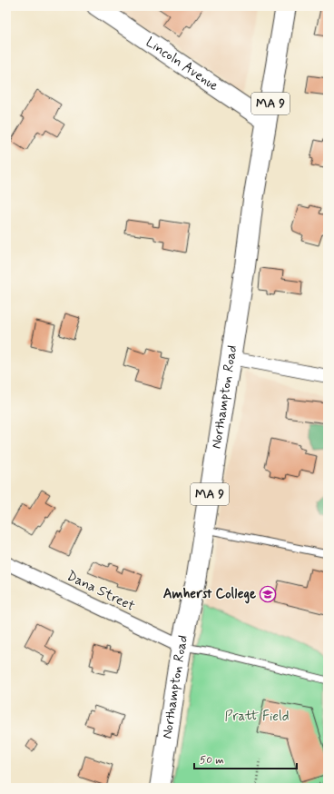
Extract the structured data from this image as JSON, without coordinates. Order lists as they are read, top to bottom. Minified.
{"streets":{"highway":["MA 9","Northampton Road"],"main road":["Lincoln Avenue"],"street":["Dana Street"]},"crossings":[["Lincoln Avenue","Northampton Road"],["Northampton Road","Dana Street"]],"parks":["Pratt Field"],"places":{"school or university":["Amherst College"]},"scale_bar":"50 m"}
